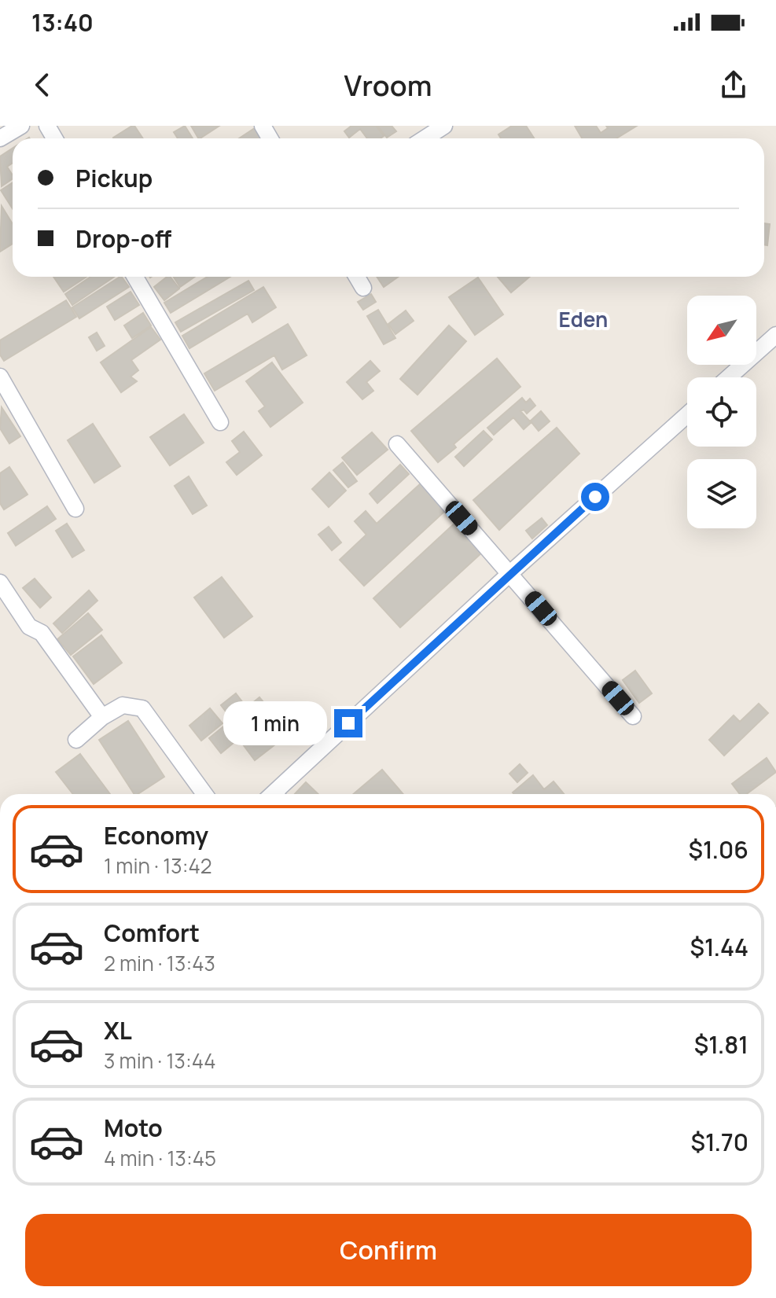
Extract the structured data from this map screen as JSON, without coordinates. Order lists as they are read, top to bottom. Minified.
{"districts":["Eden"],"north":"bottom left","page":{"status":"13:40","header":"Vroom","banner":["Pickup","Drop-off"],"bubble":"1 min","list":[{"name":"Economy","note":"1 min · 13:42","value":"$1.06"},{"name":"Comfort","note":"2 min · 13:43","value":"$1.44"},{"name":"XL","note":"3 min · 13:44","value":"$1.81"},{"name":"Moto","note":"4 min · 13:45","value":"$1.70"}],"buttons":"Confirm"}}
